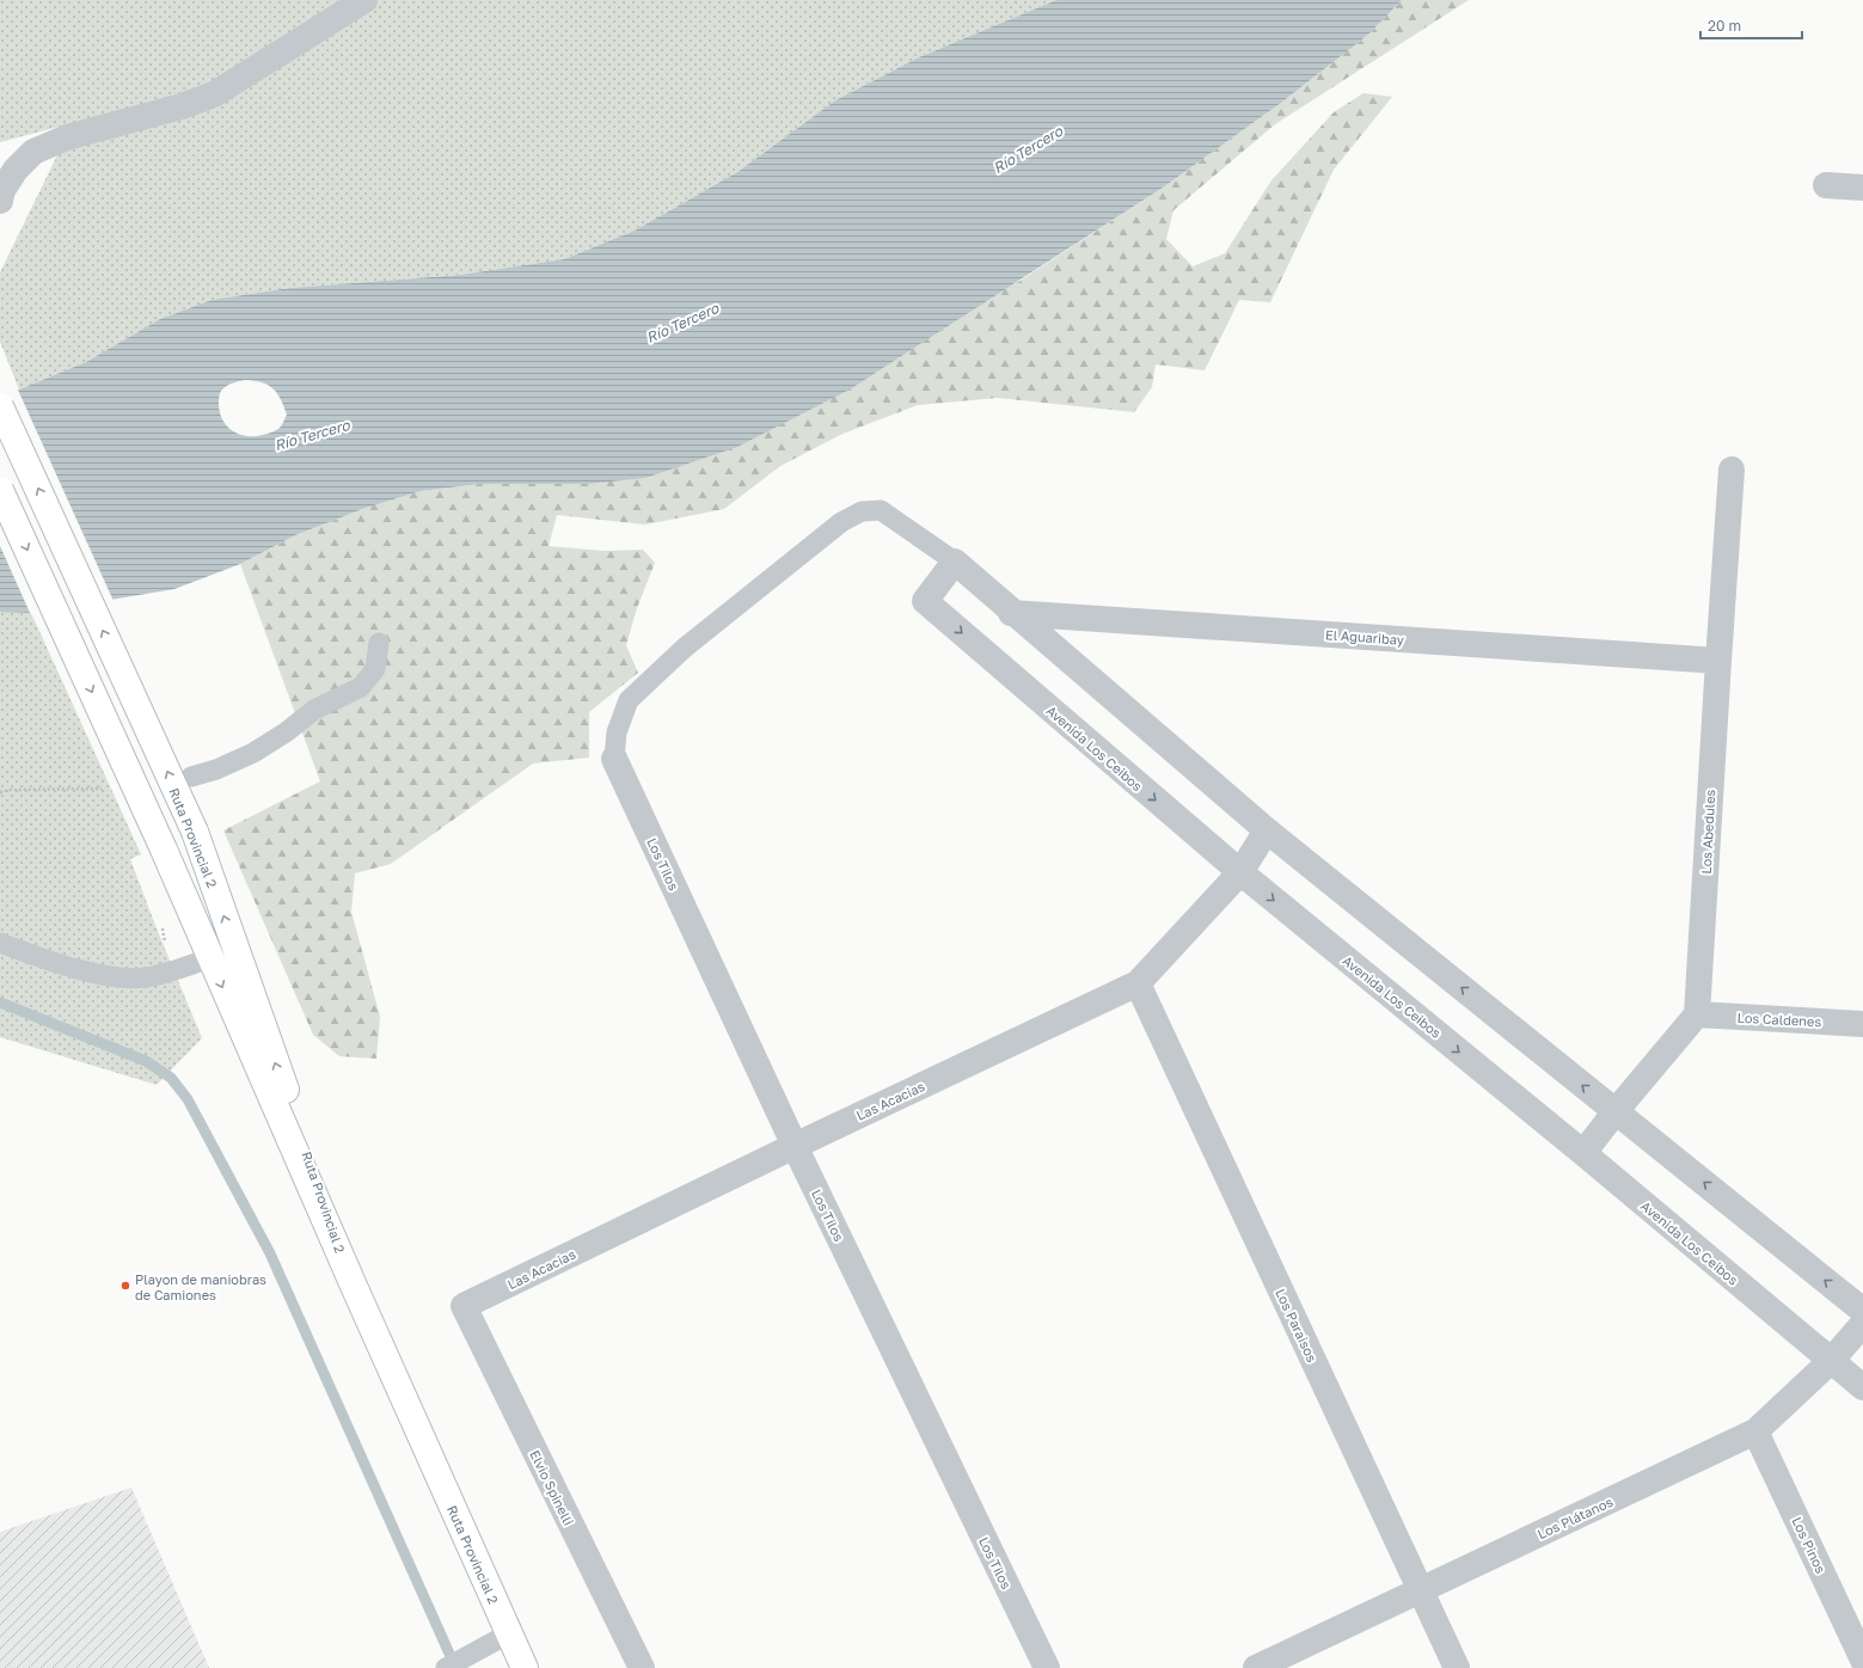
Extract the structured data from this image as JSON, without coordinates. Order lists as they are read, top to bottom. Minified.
{"streets":{"main road":["Ruta Provincial 2"],"street":["El Aguaribay","Avenida Los Ceibos","Los Abedules","Los Tilos","Los Caldenes","Las Acacias","Los Paraisos","Elvio Spinelli","Los Plátanos","Los Pinos"]},"crossings":[["El Aguaribay","Los Abedules"],["Avenida Los Ceibos","Las Acacias"],["Avenida Los Ceibos","Los Plátanos"],["Los Abedules","Los Caldenes"],["Los Tilos","Las Acacias"],["Las Acacias","Los Paraisos"],["Las Acacias","Elvio Spinelli"],["Los Paraisos","Los Plátanos"],["Los Plátanos","Los Pinos"]],"water":["Río Tercero"],"places":["Playon de maniobras de Camiones"],"scale_bar":"20 m"}
